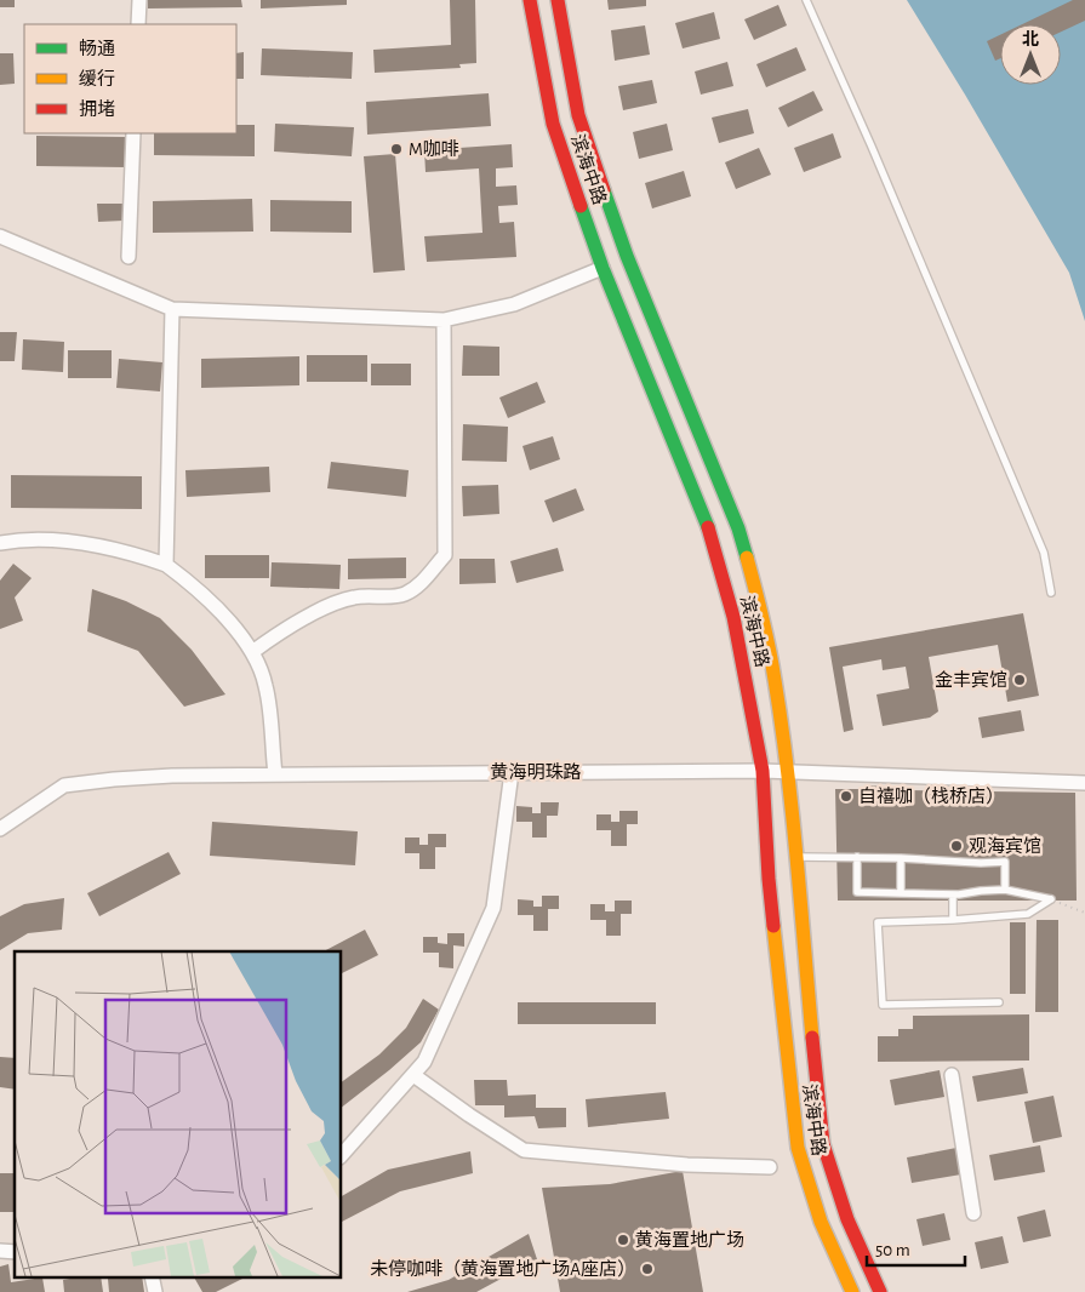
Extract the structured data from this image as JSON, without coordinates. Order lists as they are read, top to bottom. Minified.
{"streets":{"main road":["滨海中路"],"street":["黄海明珠路"]},"crossings":[["滨海中路","黄海明珠路"]],"places":["M咖啡","金丰宾馆","自禧咖（栈桥店）","观海宾馆","黄海置地广场","未停咖啡（黄海置地广场A座店）"],"legend":["畅通","缓行","拥堵"],"scale_bar":"50 m","north":"top"}
